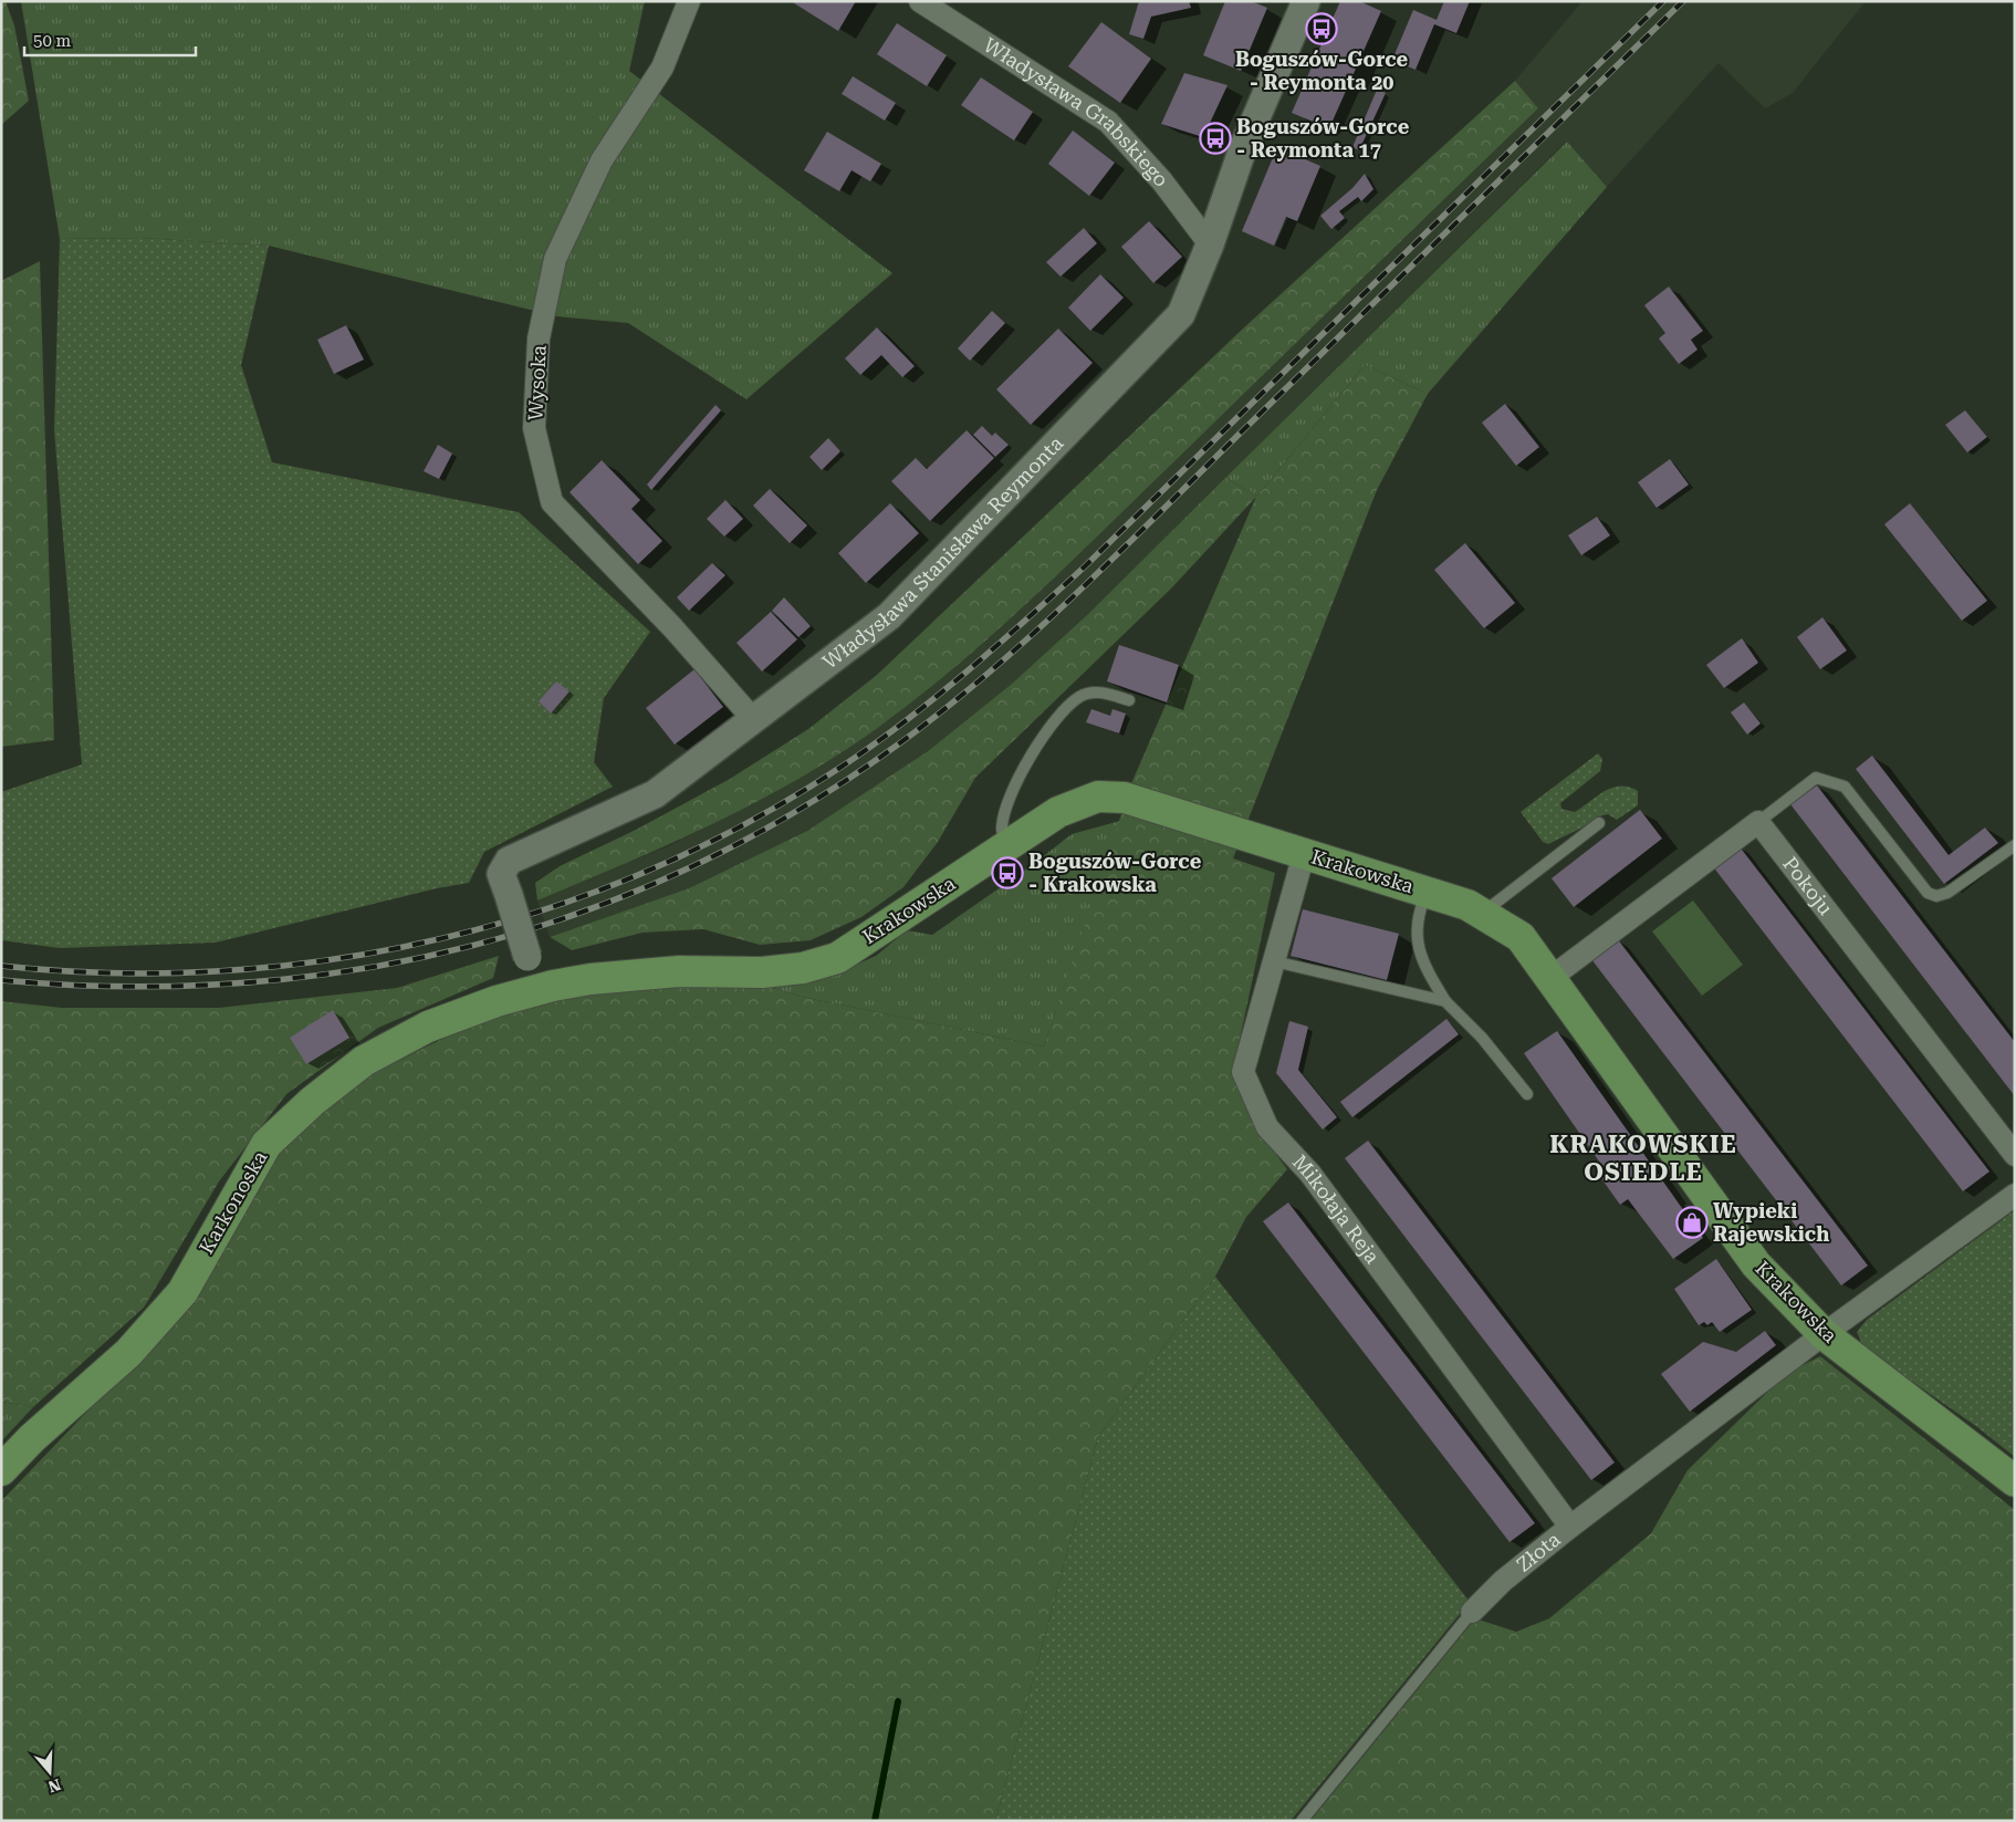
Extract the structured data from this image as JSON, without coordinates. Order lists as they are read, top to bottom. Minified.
{"streets":{"main road":["Krakowska","Karkonoska"],"street":["Władysława Grabskiego","Wysoka","Władysława Stanisława Reymonta","Pokoju","Mikołaja Reja","Złota"]},"crossings":[["Władysława Grabskiego","Władysława Stanisława Reymonta"],["Wysoka","Władysława Stanisława Reymonta"],["Władysława Stanisława Reymonta","Krakowska"],["Władysława Stanisława Reymonta","Karkonoska"],["Krakowska","Karkonoska"],["Krakowska","Mikołaja Reja"],["Krakowska","Złota"],["Mikołaja Reja","Złota"]],"districts":["KRAKOWSKIE OSIEDLE"],"places":{"bus stop":["Boguszów-Gorce - Reymonta 20","Boguszów-Gorce - Reymonta 17","Boguszów-Gorce - Krakowska"],"shop":["Wypieki Rajewskich"]},"scale_bar":"50 m","north":"bottom"}
